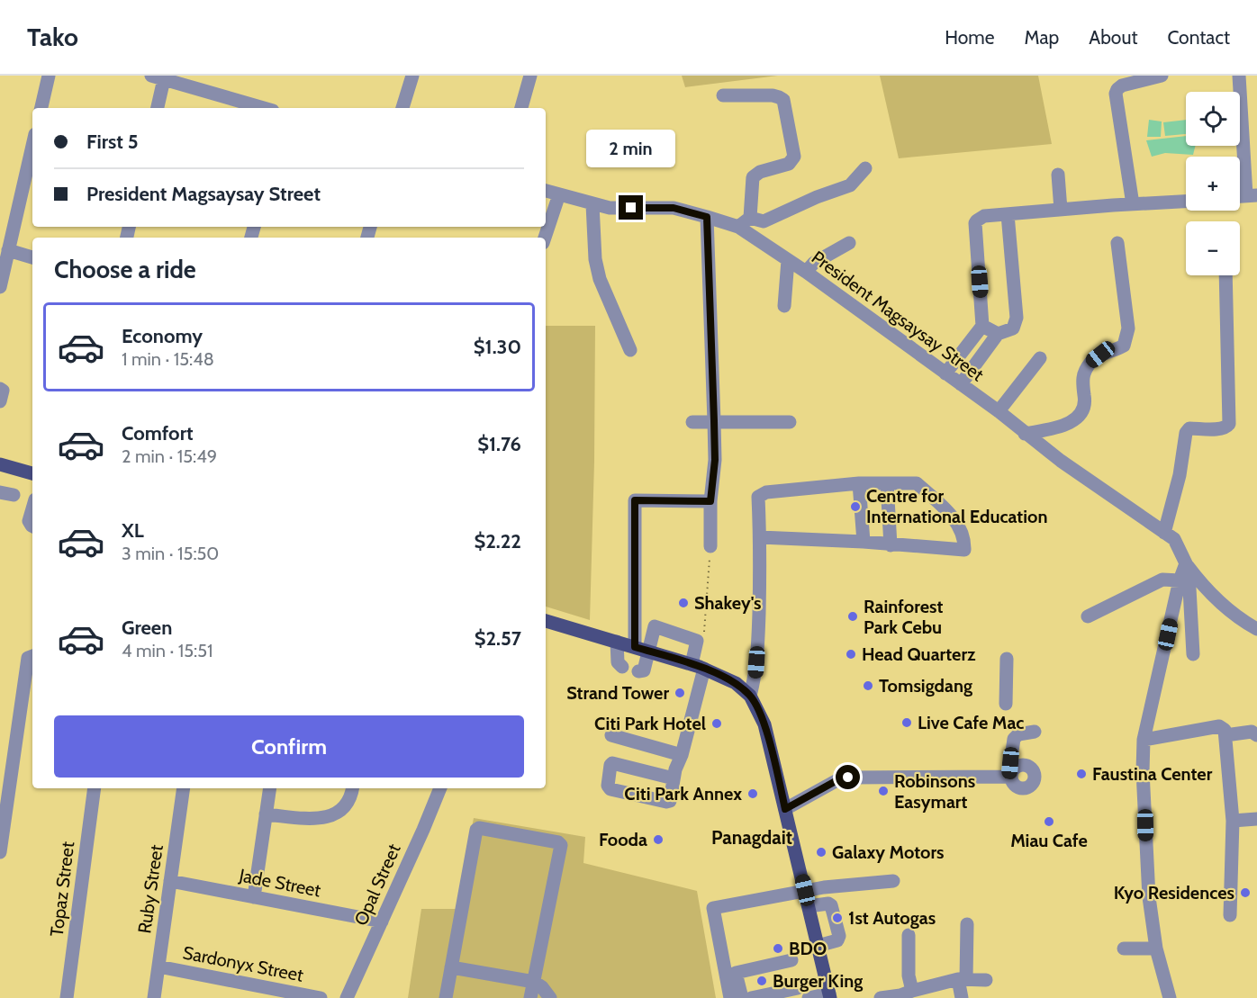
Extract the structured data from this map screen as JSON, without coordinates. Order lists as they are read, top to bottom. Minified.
{"streets":{"street":["President Magsaysay Street","Jade Street","Opal Street","Topaz Street","Ruby Street","Sardonyx Street"]},"crossings":[["Jade Street","Opal Street"],["Jade Street","Ruby Street"],["Ruby Street","Sardonyx Street"]],"districts":["Panagdait"],"places":["Centre for International Education","Shakey's","Rainforest Park Cebu","Head Quarterz","Tomsigdang","Strand Tower","Live Cafe Mac","Citi Park Hotel","Faustina Center","Robinsons Easymart","Citi Park Annex","Miau Cafe","Fooda","Galaxy Motors","Kyo Residences","1st Autogas","BDO","Burger King"],"page":{"header":"Tako","nav":["Home","Map","About","Contact"],"map_buttons":["+","−"],"banner":["First 5","President Magsaysay Street"],"bubble":"2 min","heading":"Choose a ride","list":[{"name":"Economy","note":"1 min · 15:48","value":"$1.30"},{"name":"Comfort","note":"2 min · 15:49","value":"$1.76"},{"name":"XL","note":"3 min · 15:50","value":"$2.22"},{"name":"Green","note":"4 min · 15:51","value":"$2.57"}],"buttons":"Confirm"}}
